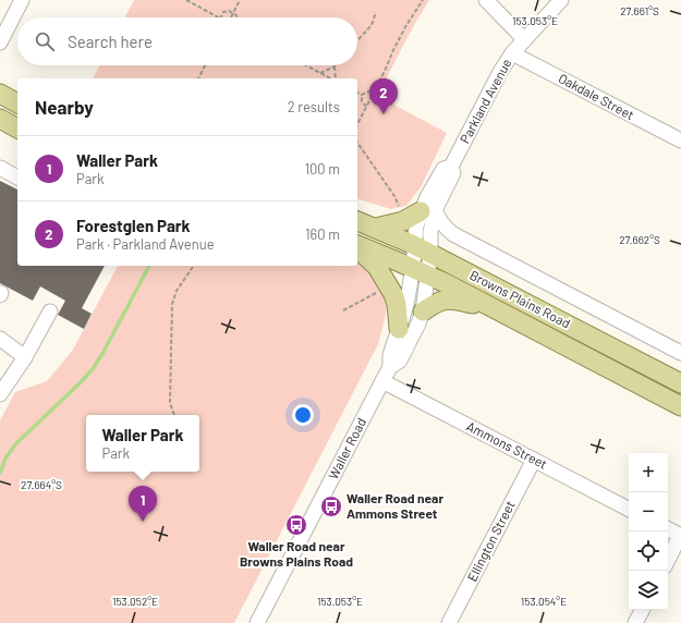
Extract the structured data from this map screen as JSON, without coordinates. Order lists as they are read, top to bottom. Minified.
{"streets":{"main road":["Browns Plains Road"],"street":["Oakdale Street","Parkland Avenue","Ammons Street","Waller Road","Ellington Street"]},"crossings":[["Oakdale Street","Parkland Avenue"],["Parkland Avenue","Browns Plains Road"],["Parkland Avenue","Waller Road"],["Browns Plains Road","Waller Road"],["Ammons Street","Waller Road"],["Ammons Street","Ellington Street"]],"places":{"bus stop":["Waller Road near Ammons Street","Waller Road near Browns Plains Road"]},"page":{"search":"Search here","pins":["2","1"],"heading":["Nearby","2 results"],"list":[{"mark":"1","name":"Waller Park","note":"Park","value":"100 m"},{"mark":"2","name":"Forestglen Park","note":"Park · Parkland Avenue","value":"160 m"}],"popup":["Waller Park","Park"],"map_buttons":["+","−"]},"coordinates":["27.661°S","153.053°E","27.662°S","27.664°S","153.052°E","153.054°E"]}
